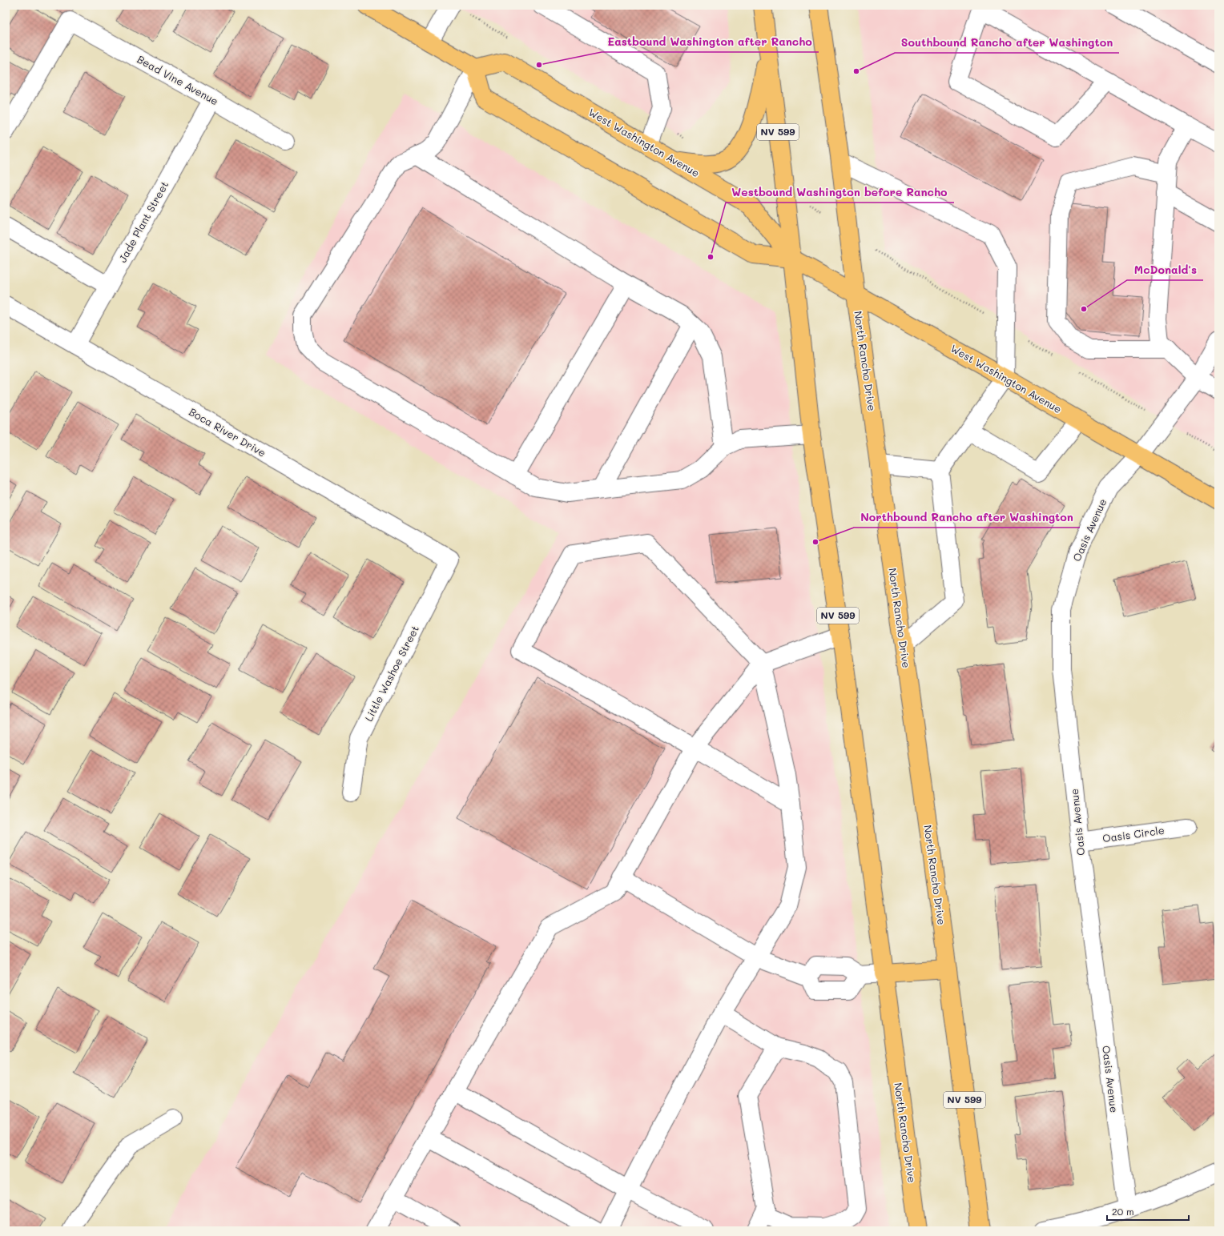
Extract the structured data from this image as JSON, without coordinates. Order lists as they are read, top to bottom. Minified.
{"streets":{"main road":["NV 599","West Washington Avenue","North Rancho Drive"],"street":["Bead Vine Avenue","Jade Plant Street","Boca River Drive","Oasis Avenue","Little Washoe Street","Oasis Circle"]},"crossings":[["Bead Vine Avenue","Jade Plant Street"],["West Washington Avenue","North Rancho Drive"],["West Washington Avenue","Oasis Avenue"],["Jade Plant Street","Boca River Drive"],["Boca River Drive","Little Washoe Street"],["Oasis Avenue","Oasis Circle"]],"places":["Eastbound Washington after Rancho","Southbound Rancho after Washington","Westbound Washington before Rancho","McDonald's","Northbound Rancho after Washington"],"scale_bar":"20 m"}
